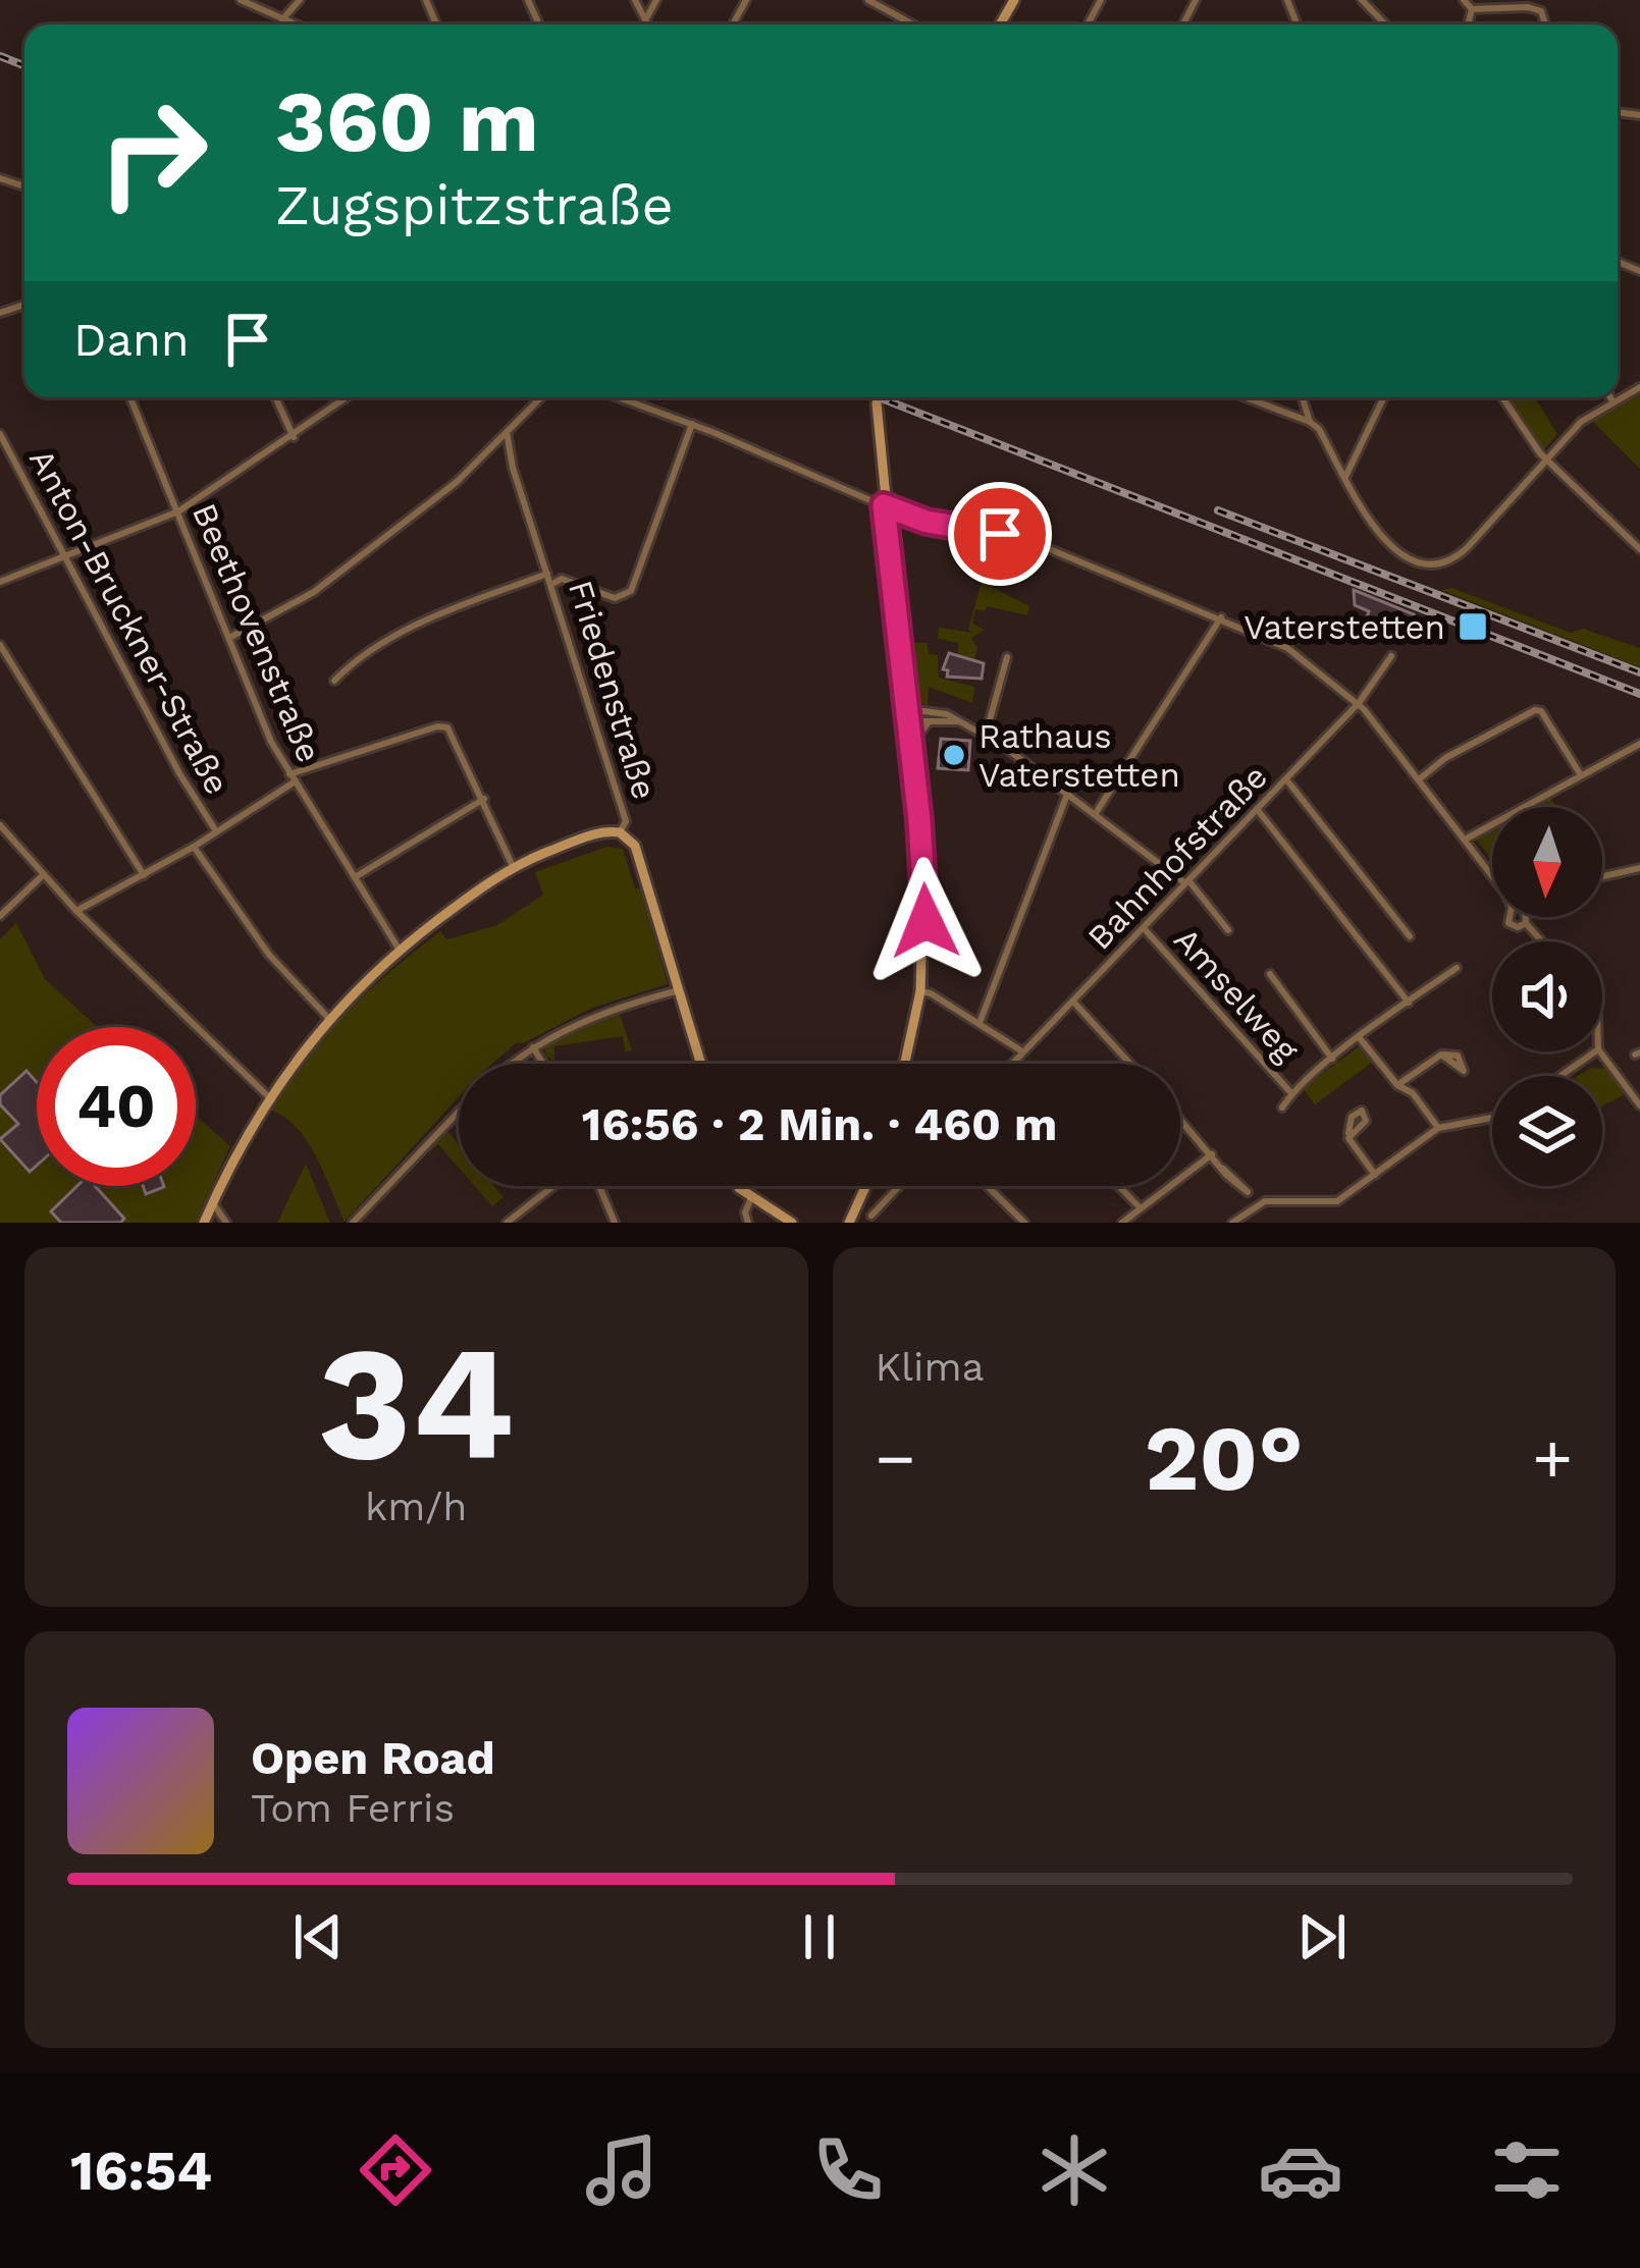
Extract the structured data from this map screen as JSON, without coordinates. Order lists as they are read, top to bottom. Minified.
{"streets":{"street":["Anton-Bruckner-Straße","Beethovenstraße","Friedenstraße","Bahnhofstraße","Amselweg"]},"crossings":[["Bahnhofstraße","Amselweg"]],"places":{"transit":["Vaterstetten"],"other":["Rathaus Vaterstetten"]},"north":"bottom","page":{"turn":["360 m","Zugspitzstraße"],"then":"Dann","limit":"40","trip":"16:56 · 2 Min. · 460 m","tile":[["34","km/h"],"Klima"],"heat":["−","20°","+"],"song":["Open Road","Tom Ferris"],"tabs":"16:54"}}
